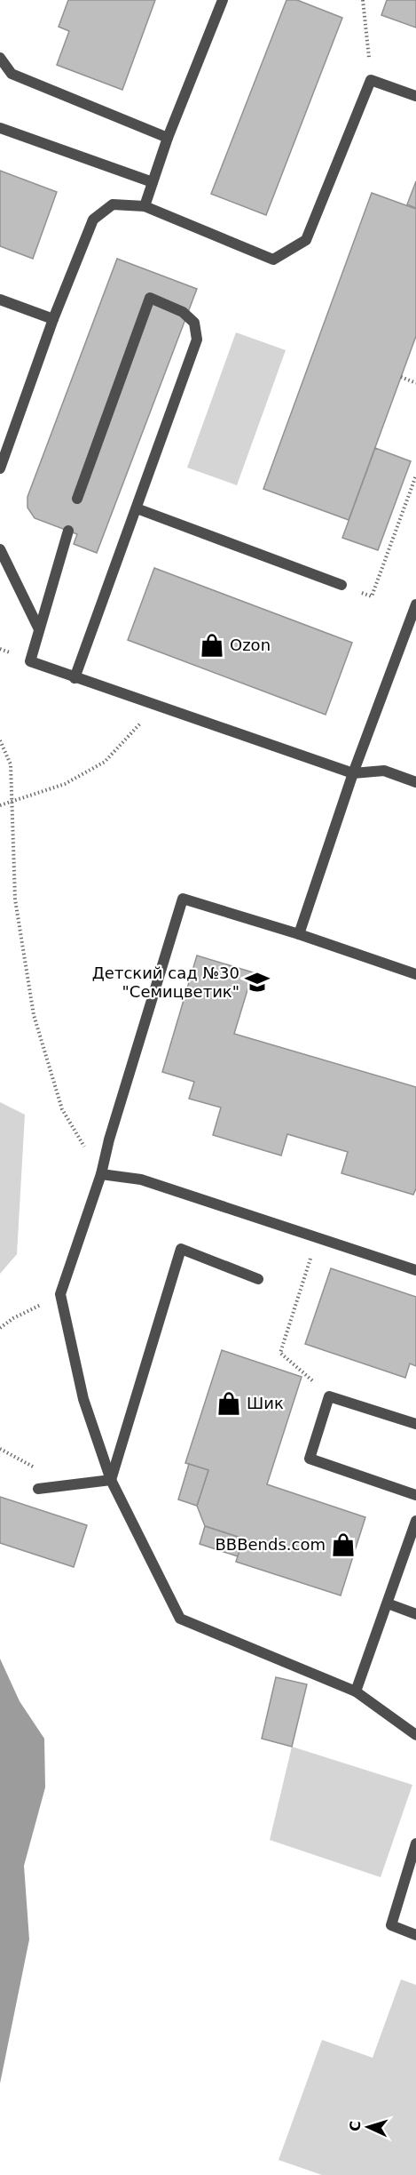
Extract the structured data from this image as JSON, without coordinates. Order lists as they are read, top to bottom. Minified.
{"places":{"shop":["Ozon","Шик","BBBends.com"],"school or university":["Детский сад №30 \"Семицветик\""]},"north":"left"}
